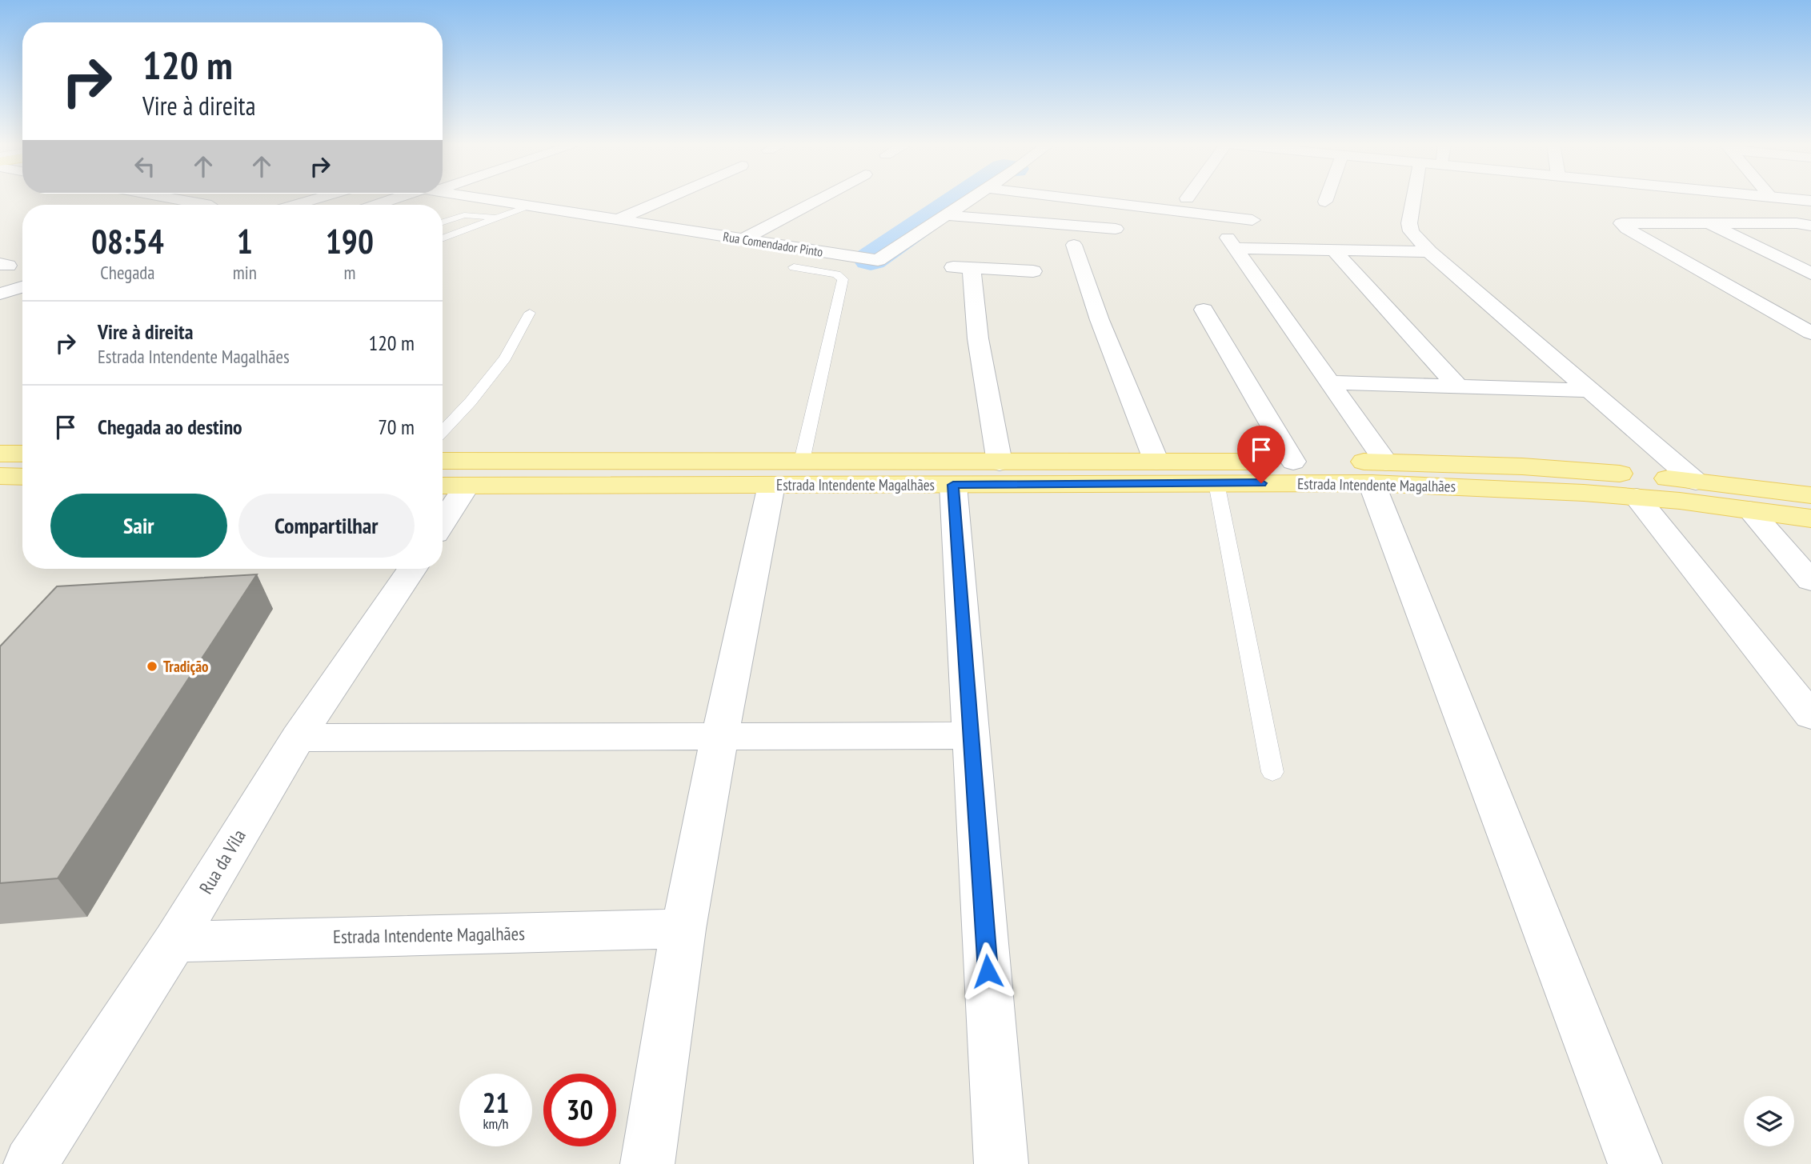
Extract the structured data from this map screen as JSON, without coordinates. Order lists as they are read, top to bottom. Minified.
{"streets":{"main road":["Estrada Intendente Magalhães"],"street":["Rua Comendador Pinto","Rua da Vila"]},"crossings":[["Estrada Intendente Magalhães","Rua da Vila"]],"places":["Tradição"],"page":{"turn":["120 m","Vire à direita"],"eta":["08:54","Chegada","1","min","190","m"],"list":[{"name":"Vire à direita","note":"Estrada Intendente Magalhães","value":"120 m"},{"name":"Chegada ao destino","value":"70 m"}],"buttons":["Sair","Compartilhar"],"speed":"21 km/h","limit":"30"}}
